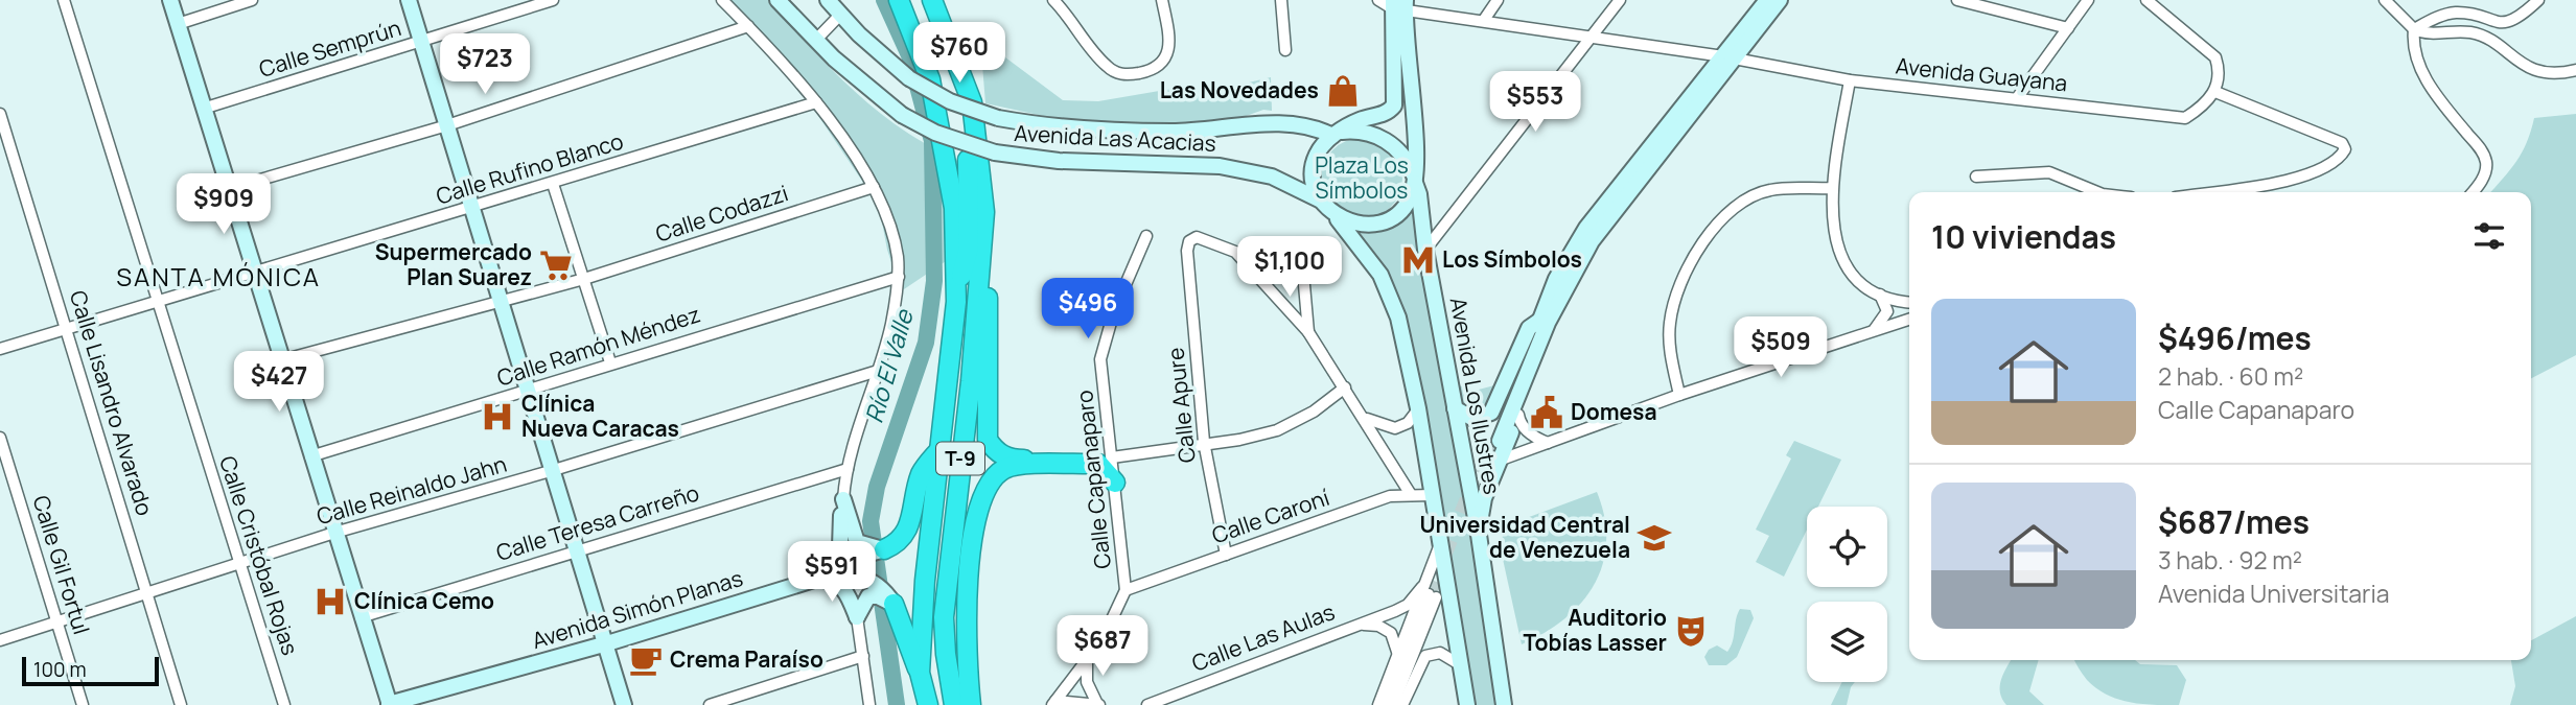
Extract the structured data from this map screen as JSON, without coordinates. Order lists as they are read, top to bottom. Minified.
{"streets":{"highway":["T-9"],"street":["Calle Semprún","Avenida Guayana","Avenida Las Acacias","Calle Rufino Blanco","Calle Codazzi","Calle Ramón Méndez","Avenida Los Ilustres","Calle Lisandro Alvarado","Calle Apure","Calle Capanaparo","Calle Reinaldo Jahn","Calle Caroní","Calle Teresa Carreño","Calle Cristóbal Rojas","Calle Gil Fortul","Avenida Simón Planas","Calle Las Aulas"]},"crossings":[["Avenida Guayana","Avenida Los Ilustres"],["Avenida Las Acacias","Avenida Los Ilustres"],["Calle Rufino Blanco","Calle Lisandro Alvarado"],["Calle Rufino Blanco","Calle Cristóbal Rojas"],["Calle Lisandro Alvarado","Calle Reinaldo Jahn"],["Calle Apure","Calle Caroní"],["T-9","Calle Capanaparo"],["T-9","Avenida Simón Planas"],["Calle Capanaparo","Calle Caroní"],["Calle Reinaldo Jahn","Calle Cristóbal Rojas"],["Calle Reinaldo Jahn","Calle Gil Fortul"]],"districts":["SANTA MÓNICA"],"water":["Río El Valle"],"parks":["Plaza Los Símbolos"],"places":{"shop":["Las Novedades"],"metro station":["Los Símbolos"],"supermarket":["Supermercado Plan Suarez"],"public building":["Domesa"],"hospital":["Clínica Nueva Caracas","Clínica Cemo"],"school or university":["Universidad Central de Venezuela"],"theatre":["Auditorio Tobías Lasser"],"cafe":["Crema Paraíso"]},"scale_bar":"100 m","page":{"price":["$760","$723","$553","$909","$1,100","$496","$509","$427","$591","$687"],"heading":"10 viviendas","list":[{"name":"$496/mes","note":"2 hab. · 60 m² · Calle Capanaparo"},{"name":"$687/mes","note":"3 hab. · 92 m² · Avenida Universitaria"}],"scale":"100 m"}}
